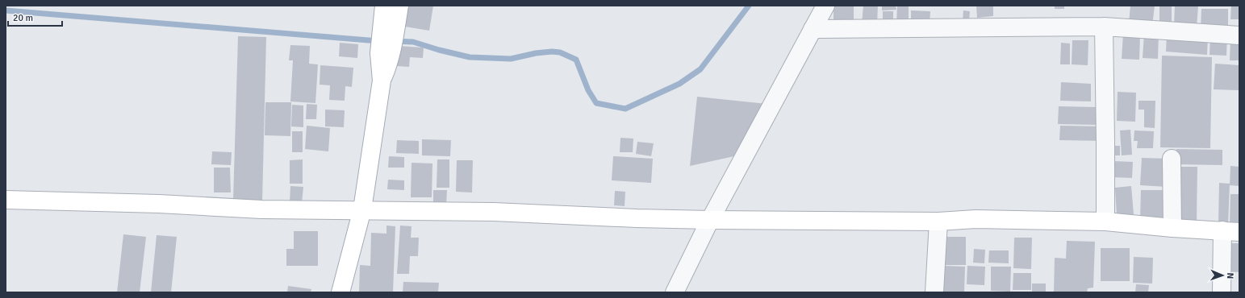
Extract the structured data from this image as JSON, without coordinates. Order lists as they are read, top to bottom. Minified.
{"scale_bar":"20 m","north":"right"}
